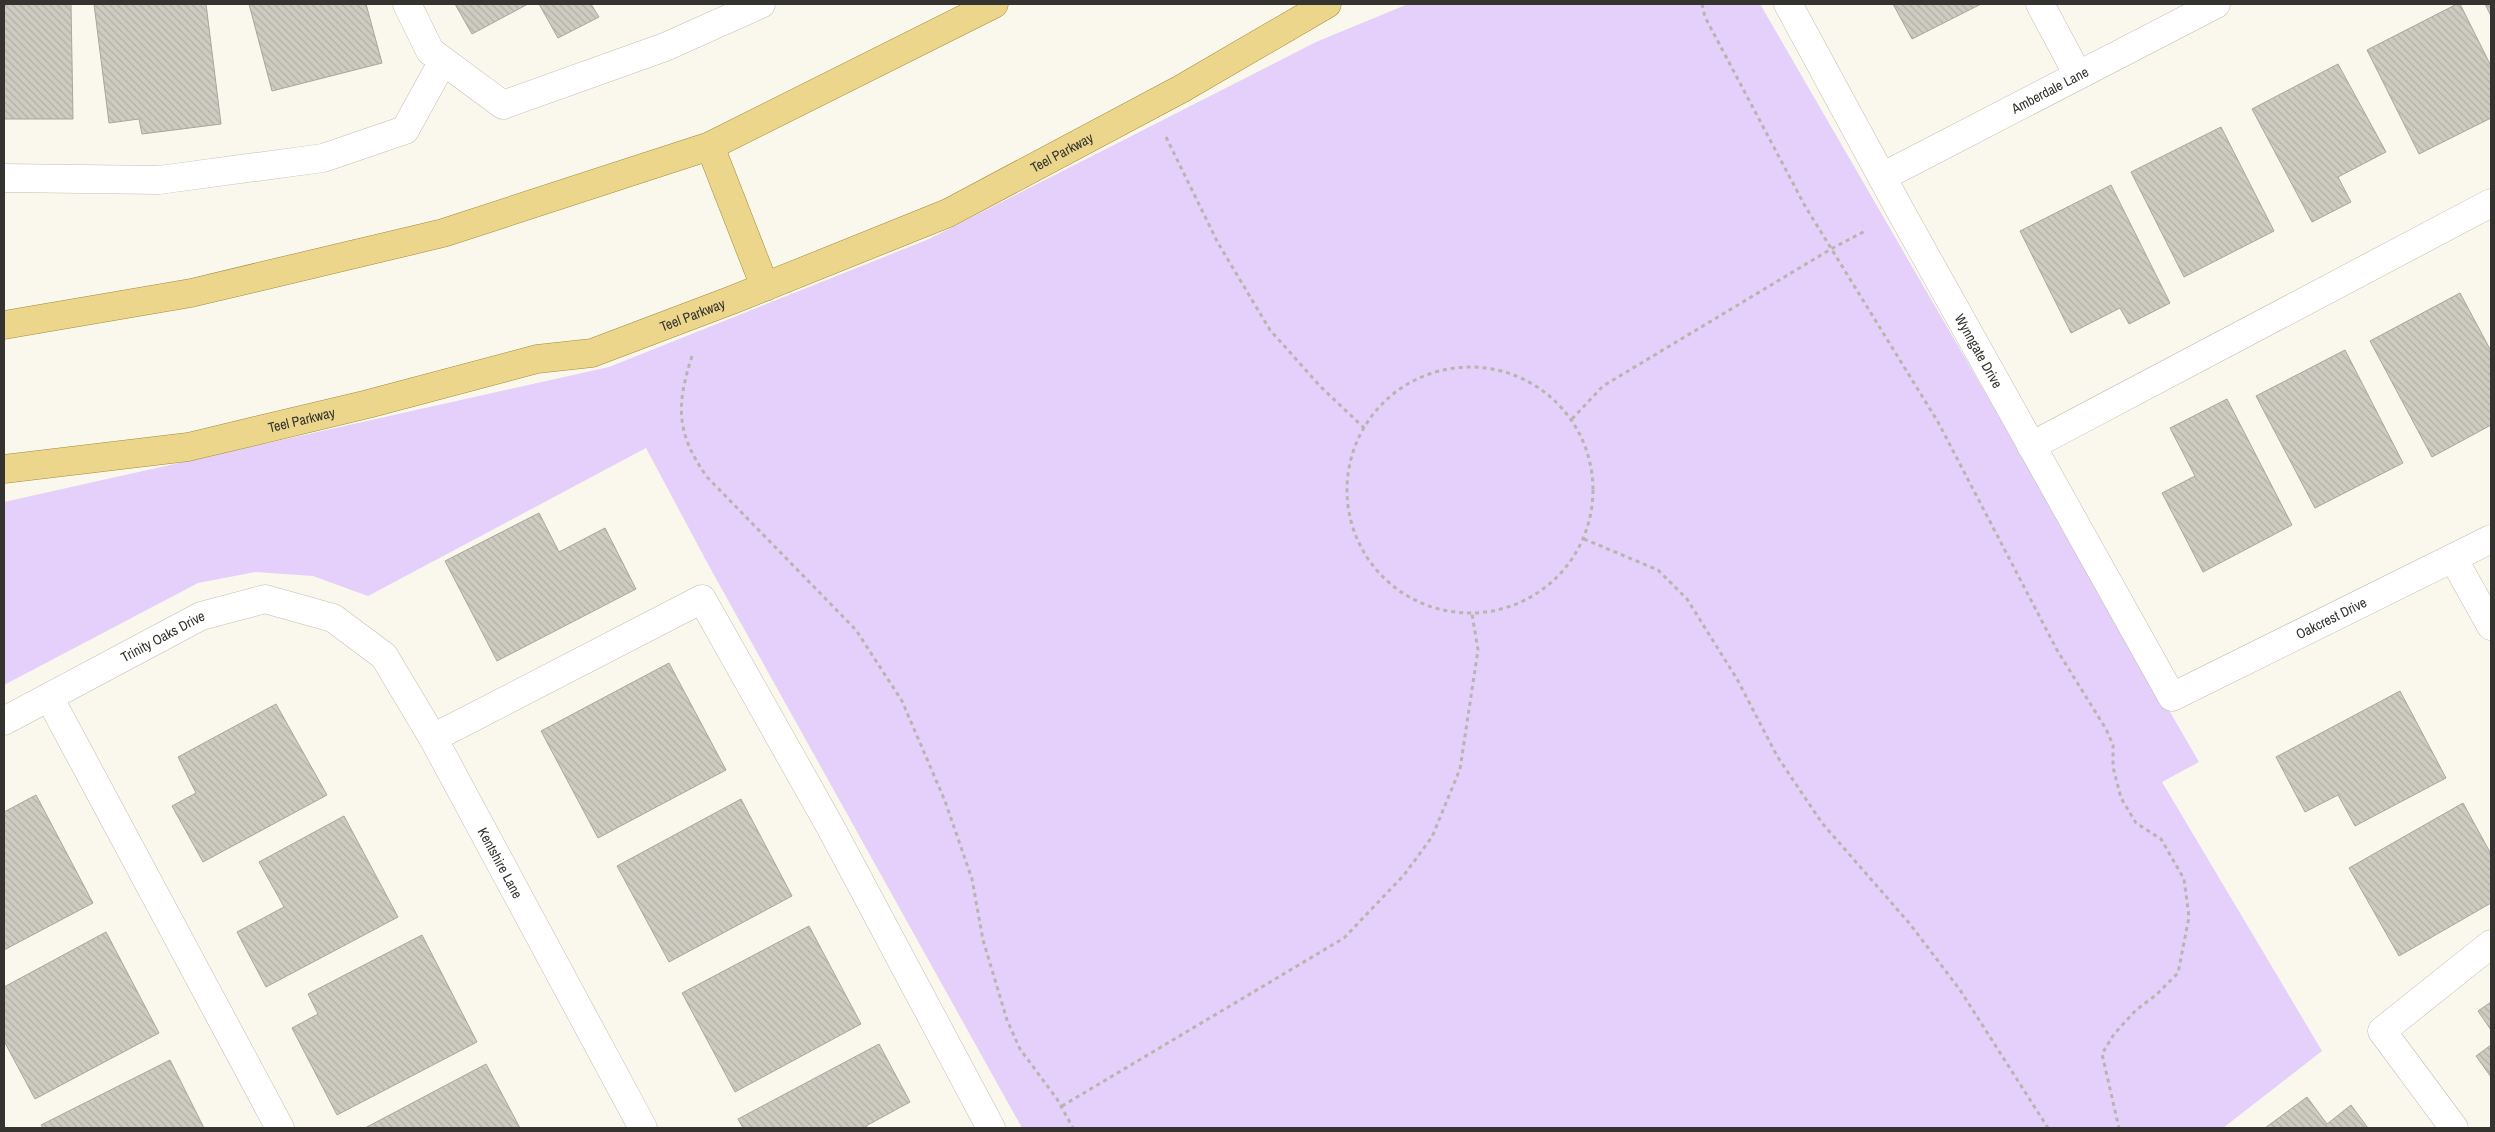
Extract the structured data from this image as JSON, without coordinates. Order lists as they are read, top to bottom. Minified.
{"streets":{"main road":["Teel Parkway"],"street":["Amberdale Lane","Wynngate Drive","Oakcrest Drive","Trinity Oaks Drive","Kentshire Lane"]},"crossings":[["Amberdale Lane","Wynngate Drive"],["Wynngate Drive","Oakcrest Drive"],["Trinity Oaks Drive","Kentshire Lane"]]}
